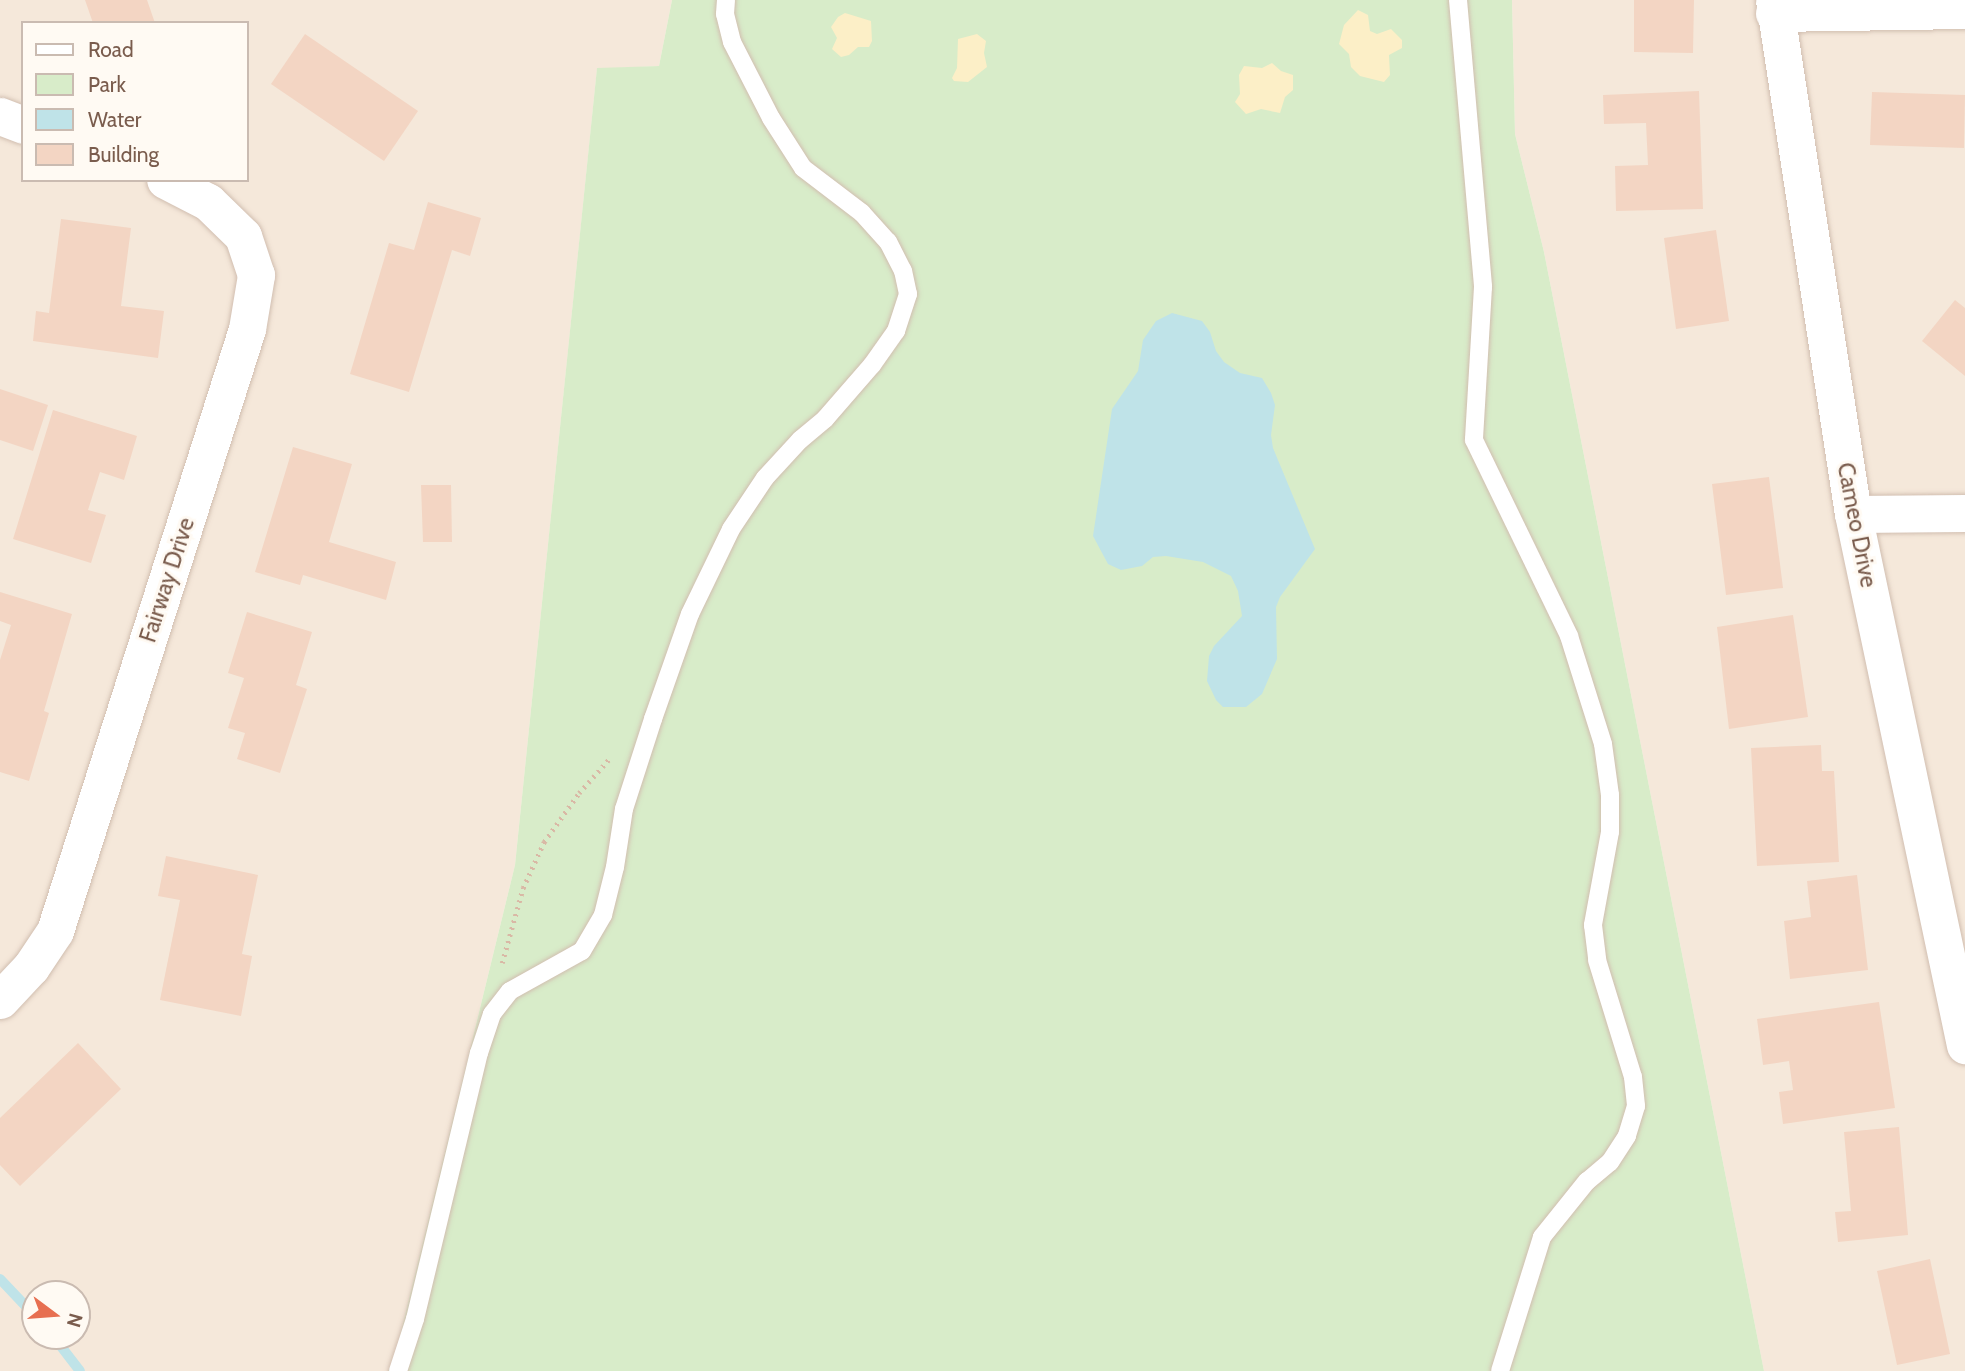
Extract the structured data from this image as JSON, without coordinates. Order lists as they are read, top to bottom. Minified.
{"streets":{"street":["Cameo Drive","Fairway Drive"]},"legend":["Road","Park","Water","Building"],"north":"right"}
